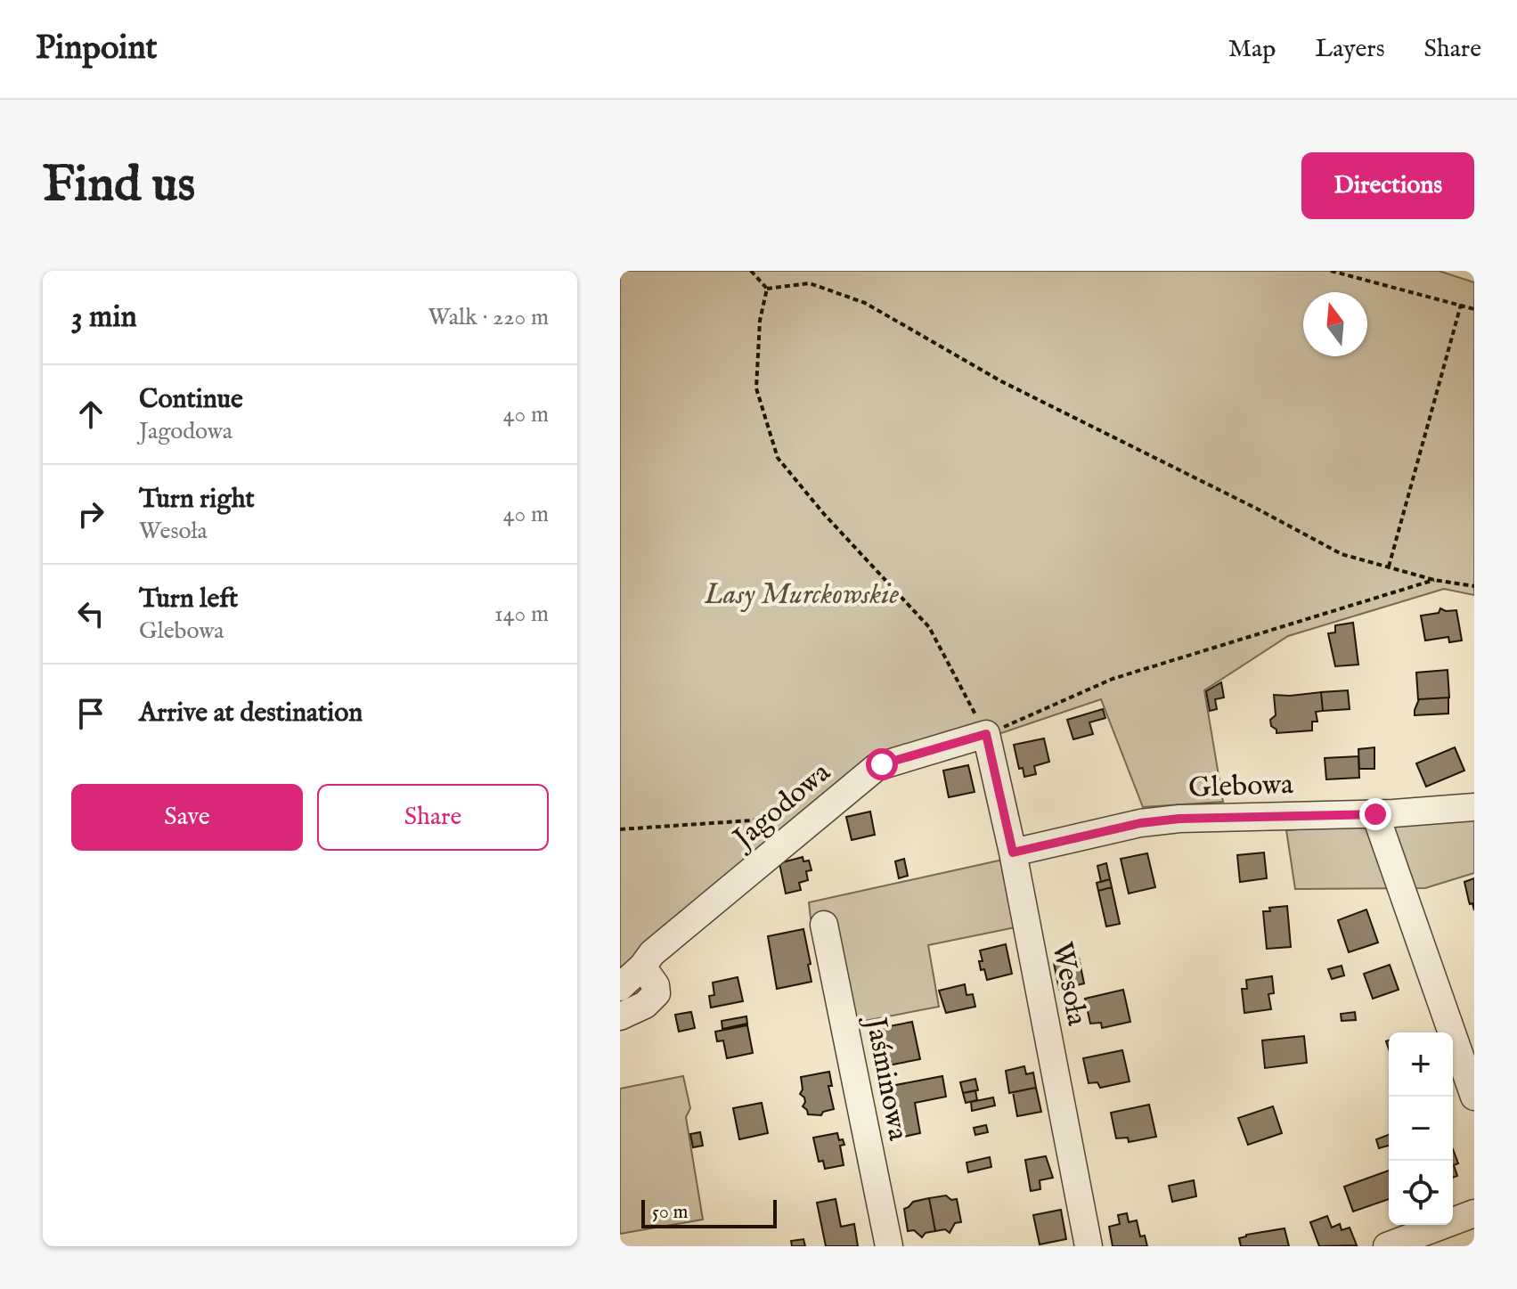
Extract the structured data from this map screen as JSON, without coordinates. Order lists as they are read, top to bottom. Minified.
{"streets":{"street":["Glebowa","Jagodowa","Wesoła","Jaśminowa"]},"crossings":[["Glebowa","Wesoła"],["Jagodowa","Wesoła"]],"parks":["Lasy Murckowskie"],"scale_bar":"50 m","north":"top","page":{"header":"Pinpoint","nav":["Map","Layers","Share"],"buttons":["Directions",["Save","Share"]],"title":"Find us","heading":["3 min","Walk · 220 m"],"list":[["Continue","Jagodowa","40 m"],["Turn right","Wesoła","40 m"],["Turn left","Glebowa","140 m"],"Arrive at destination"],"map_buttons":["+","−"],"scale":"50 m"}}
